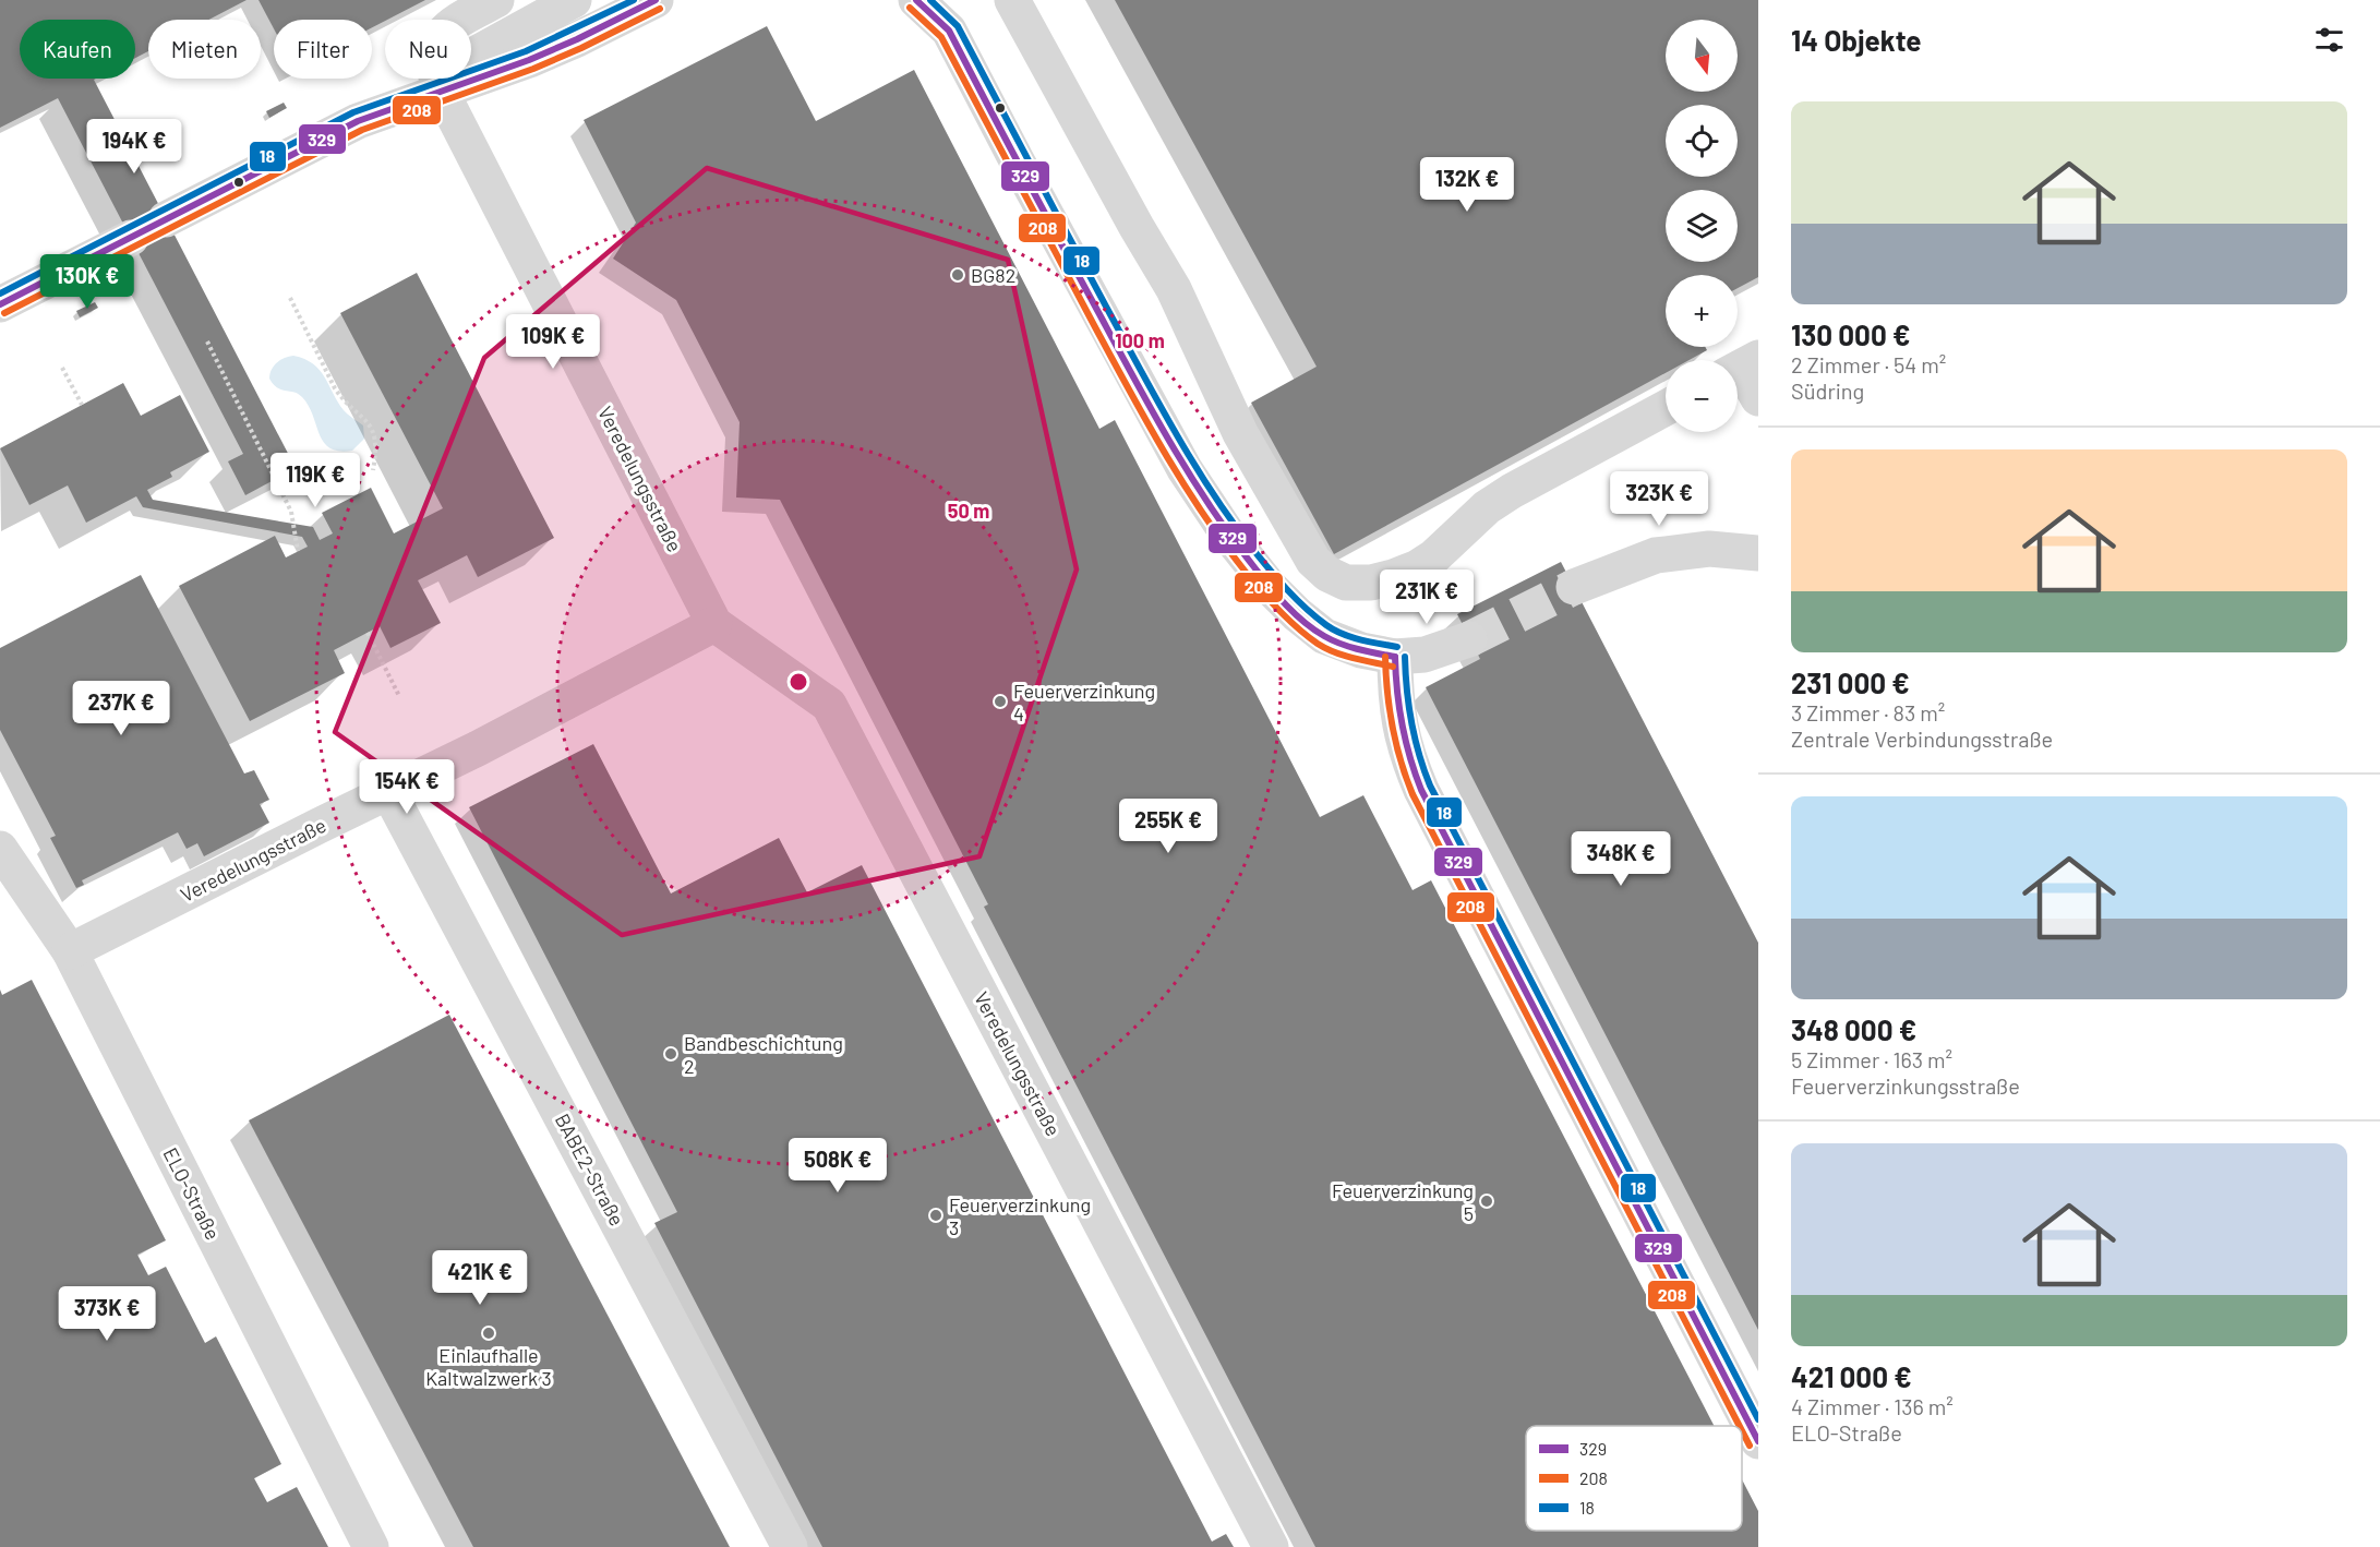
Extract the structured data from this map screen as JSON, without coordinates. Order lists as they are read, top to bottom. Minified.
{"streets":{"street":["Veredelungsstraße","BABE2-Straße","ELO-Straße"]},"crossings":[["Veredelungsstraße","BABE2-Straße"],["Veredelungsstraße","ELO-Straße"]],"places":["BG82","Feuerverzinkung 4","Bandbeschichtung 2","Feuerverzinkung 5","Feuerverzinkung 3","Einlaufhalle Kaltwalzwerk 3"],"lines":["transit line 329","transit line 18","transit line 208"],"legend":["329","208","18"],"north":"bottom","page":{"heading":"14 Objekte","map_buttons":["+","−"],"chip":["Kaufen","Mieten","Filter","Neu"],"list":[{"name":"130 000 €","note":"2 Zimmer · 54 m² · Südring"},{"name":"231 000 €","note":"3 Zimmer · 83 m² · Zentrale Verbindungsstraße"},{"name":"348 000 €","note":"5 Zimmer · 163 m² · Feuerverzinkungsstraße"},{"name":"421 000 €","note":"4 Zimmer · 136 m² · ELO-Straße"}],"price":["194K €","132K €","130K €","109K €","119K €","323K €","231K €","237K €","154K €","255K €","348K €","508K €","421K €","373K €"]},"rings":["100 m","50 m"]}
